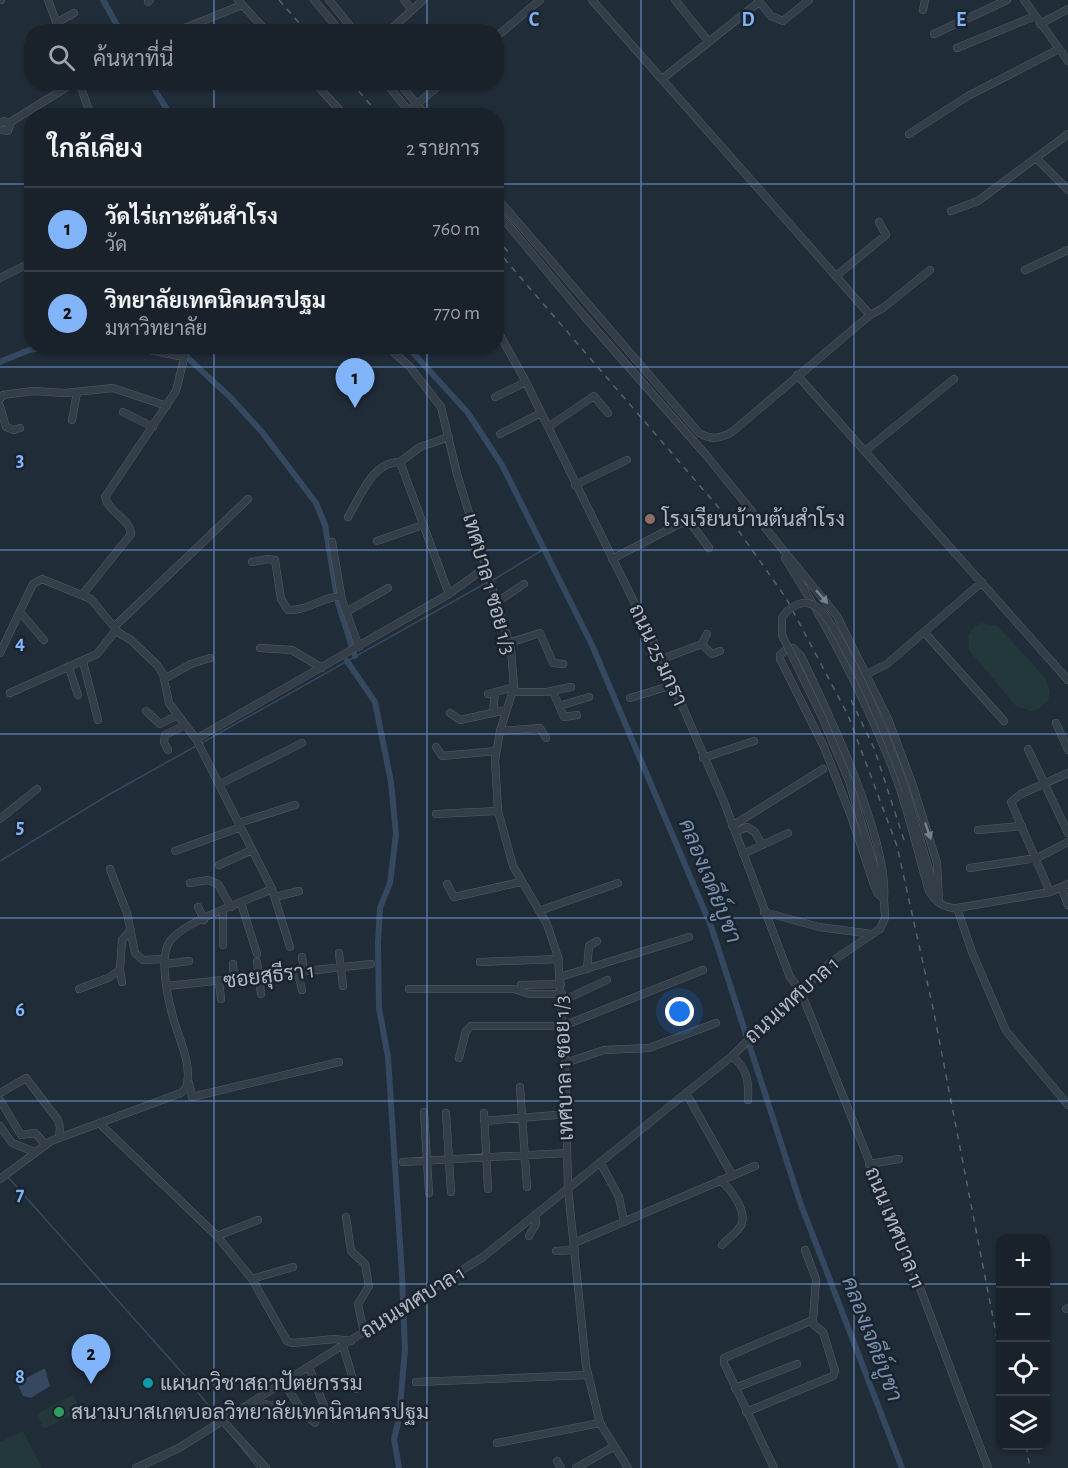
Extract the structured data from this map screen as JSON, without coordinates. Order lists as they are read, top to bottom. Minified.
{"streets":{"street":["เทศบาล 1 ซอย 1/3","ถนน 25 มกรา","ซอยสุธีรา 1","ถนนเทศบาล 1","ถนน เทศบาล 11"]},"crossings":[["เทศบาล 1 ซอย 1/3","ถนนเทศบาล 1"],["ถนน 25 มกรา","ถนนเทศบาล 1"],["ถนน 25 มกรา","ถนน เทศบาล 11"],["ถนนเทศบาล 1","ถนน เทศบาล 11"]],"water":["คลองเจดีย์บูชา"],"places":["โรงเรียนบ้านต้นสำโรง","แผนกวิชาสถาปัตยกรรม","สนามบาสเกตบอลวิทยาลัยเทคนิคนครปฐม"],"page":{"search":"ค้นหาที่นี่","heading":["ใกล้เคียง","2 รายการ"],"list":[{"mark":"1","name":"วัดไร่เกาะต้นสำโรง","note":"วัด","value":"760 m"},{"mark":"2","name":"วิทยาลัยเทคนิคนครปฐม","note":"มหาวิทยาลัย","value":"770 m"}],"pins":["1","2"],"map_buttons":["+","−"]},"grid":{"columns":["C","D","E"],"rows":["3","4","5","6","7","8"]}}
